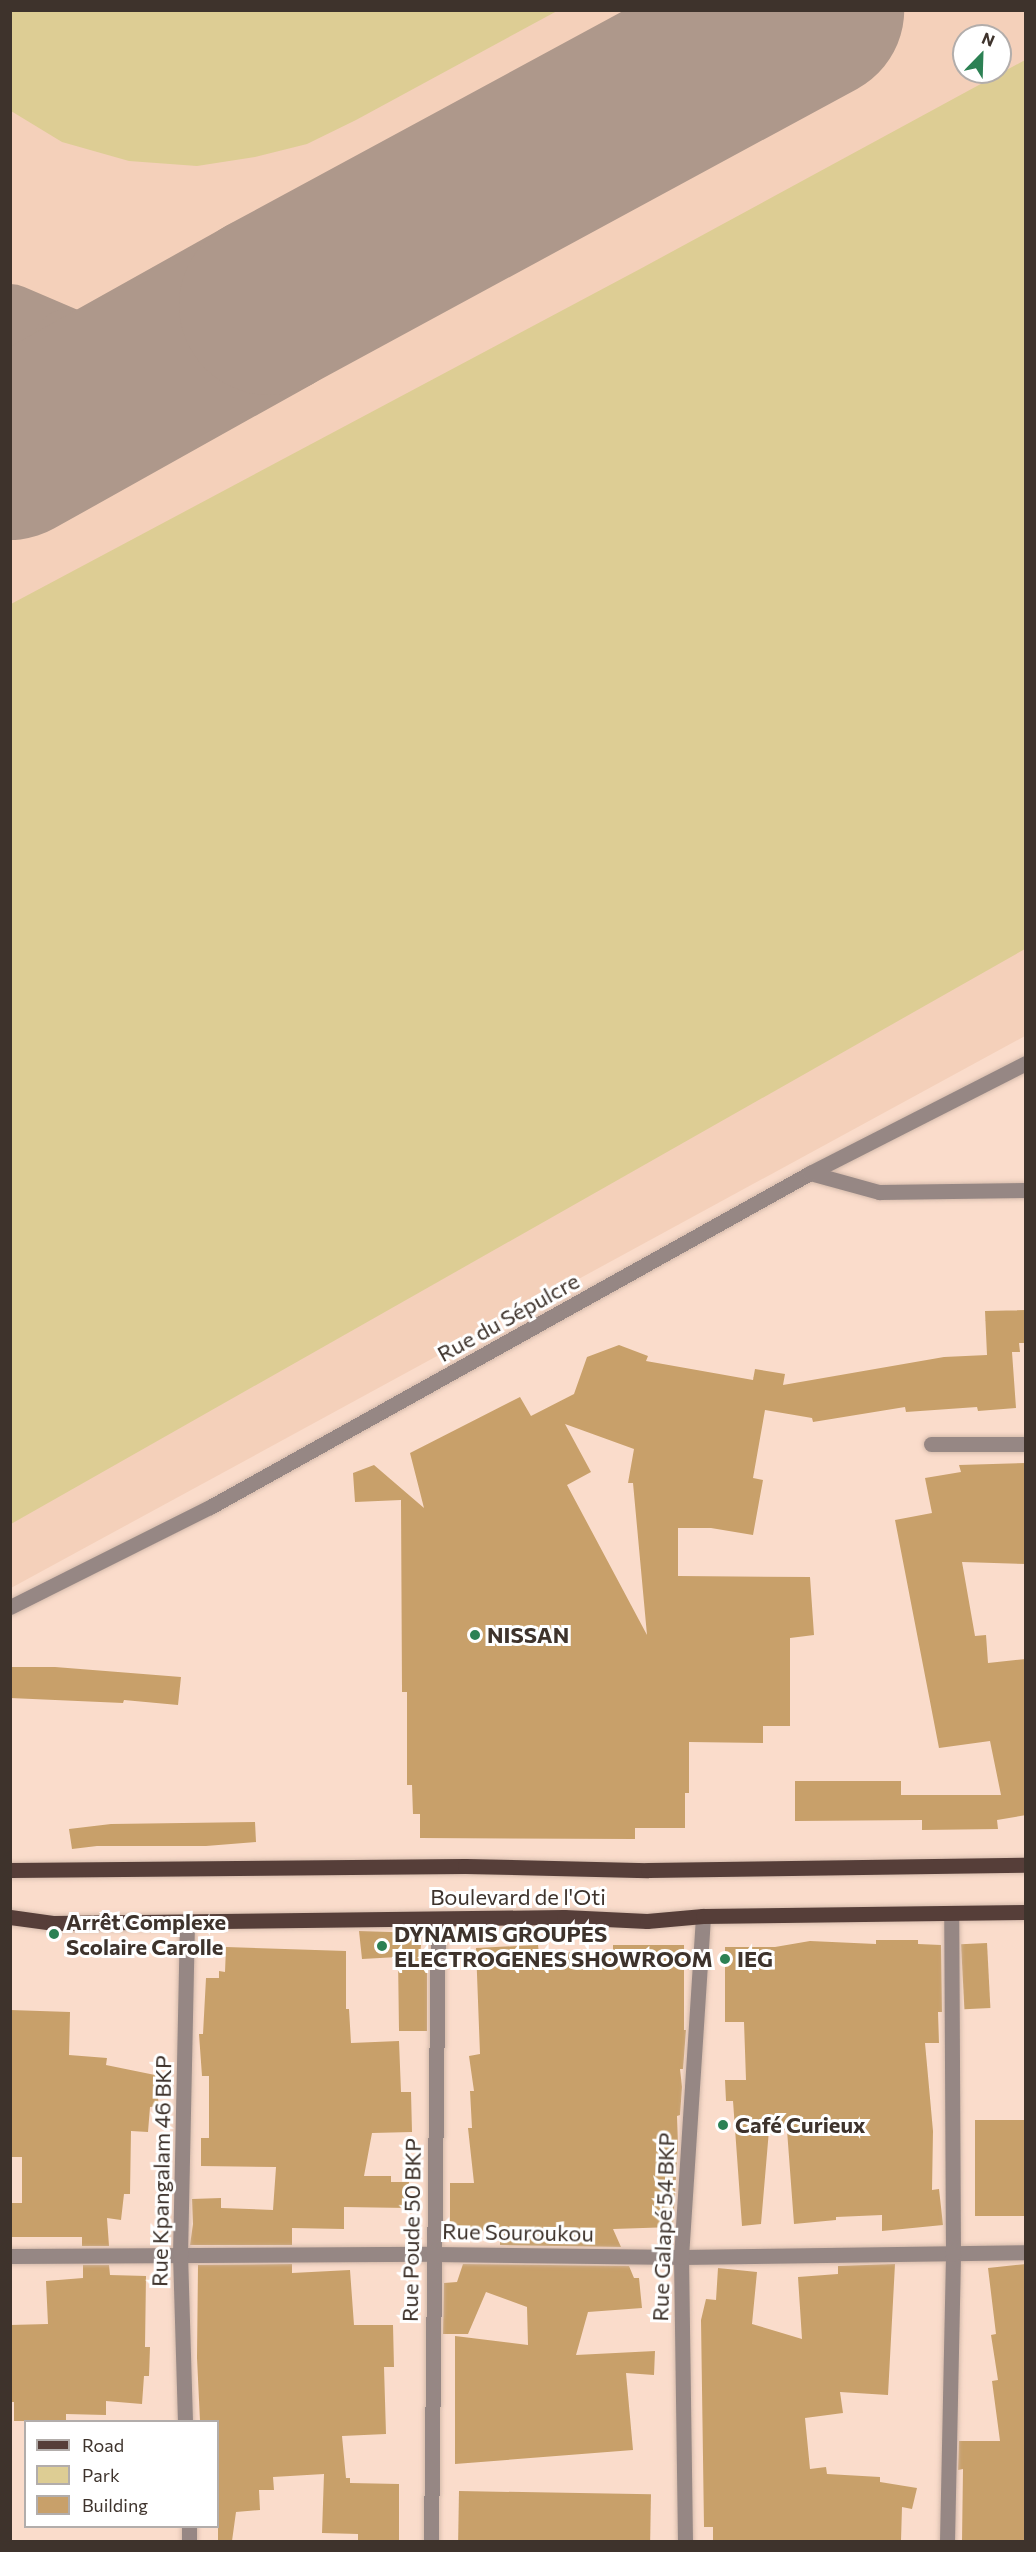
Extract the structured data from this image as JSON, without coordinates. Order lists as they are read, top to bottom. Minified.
{"streets":{"main road":["Boulevard de l'Oti"],"street":["Rue du Sépulcre","Rue Kpangalam 46 BKP","Rue Galapé 54 BKP","Rue Poude 50 BKP","Rue Souroukou"]},"crossings":[["Boulevard de l'Oti","Rue Kpangalam 46 BKP"],["Boulevard de l'Oti","Rue Galapé 54 BKP"],["Boulevard de l'Oti","Rue Poude 50 BKP"],["Rue Kpangalam 46 BKP","Rue Souroukou"],["Rue Galapé 54 BKP","Rue Souroukou"],["Rue Poude 50 BKP","Rue Souroukou"]],"places":["NISSAN","Arrêt Complexe Scolaire Carolle","DYNAMIS GROUPES ELECTROGENES SHOWROOM","IEG","Café Curieux"],"legend":["Road","Park","Building"],"north":"top right"}
